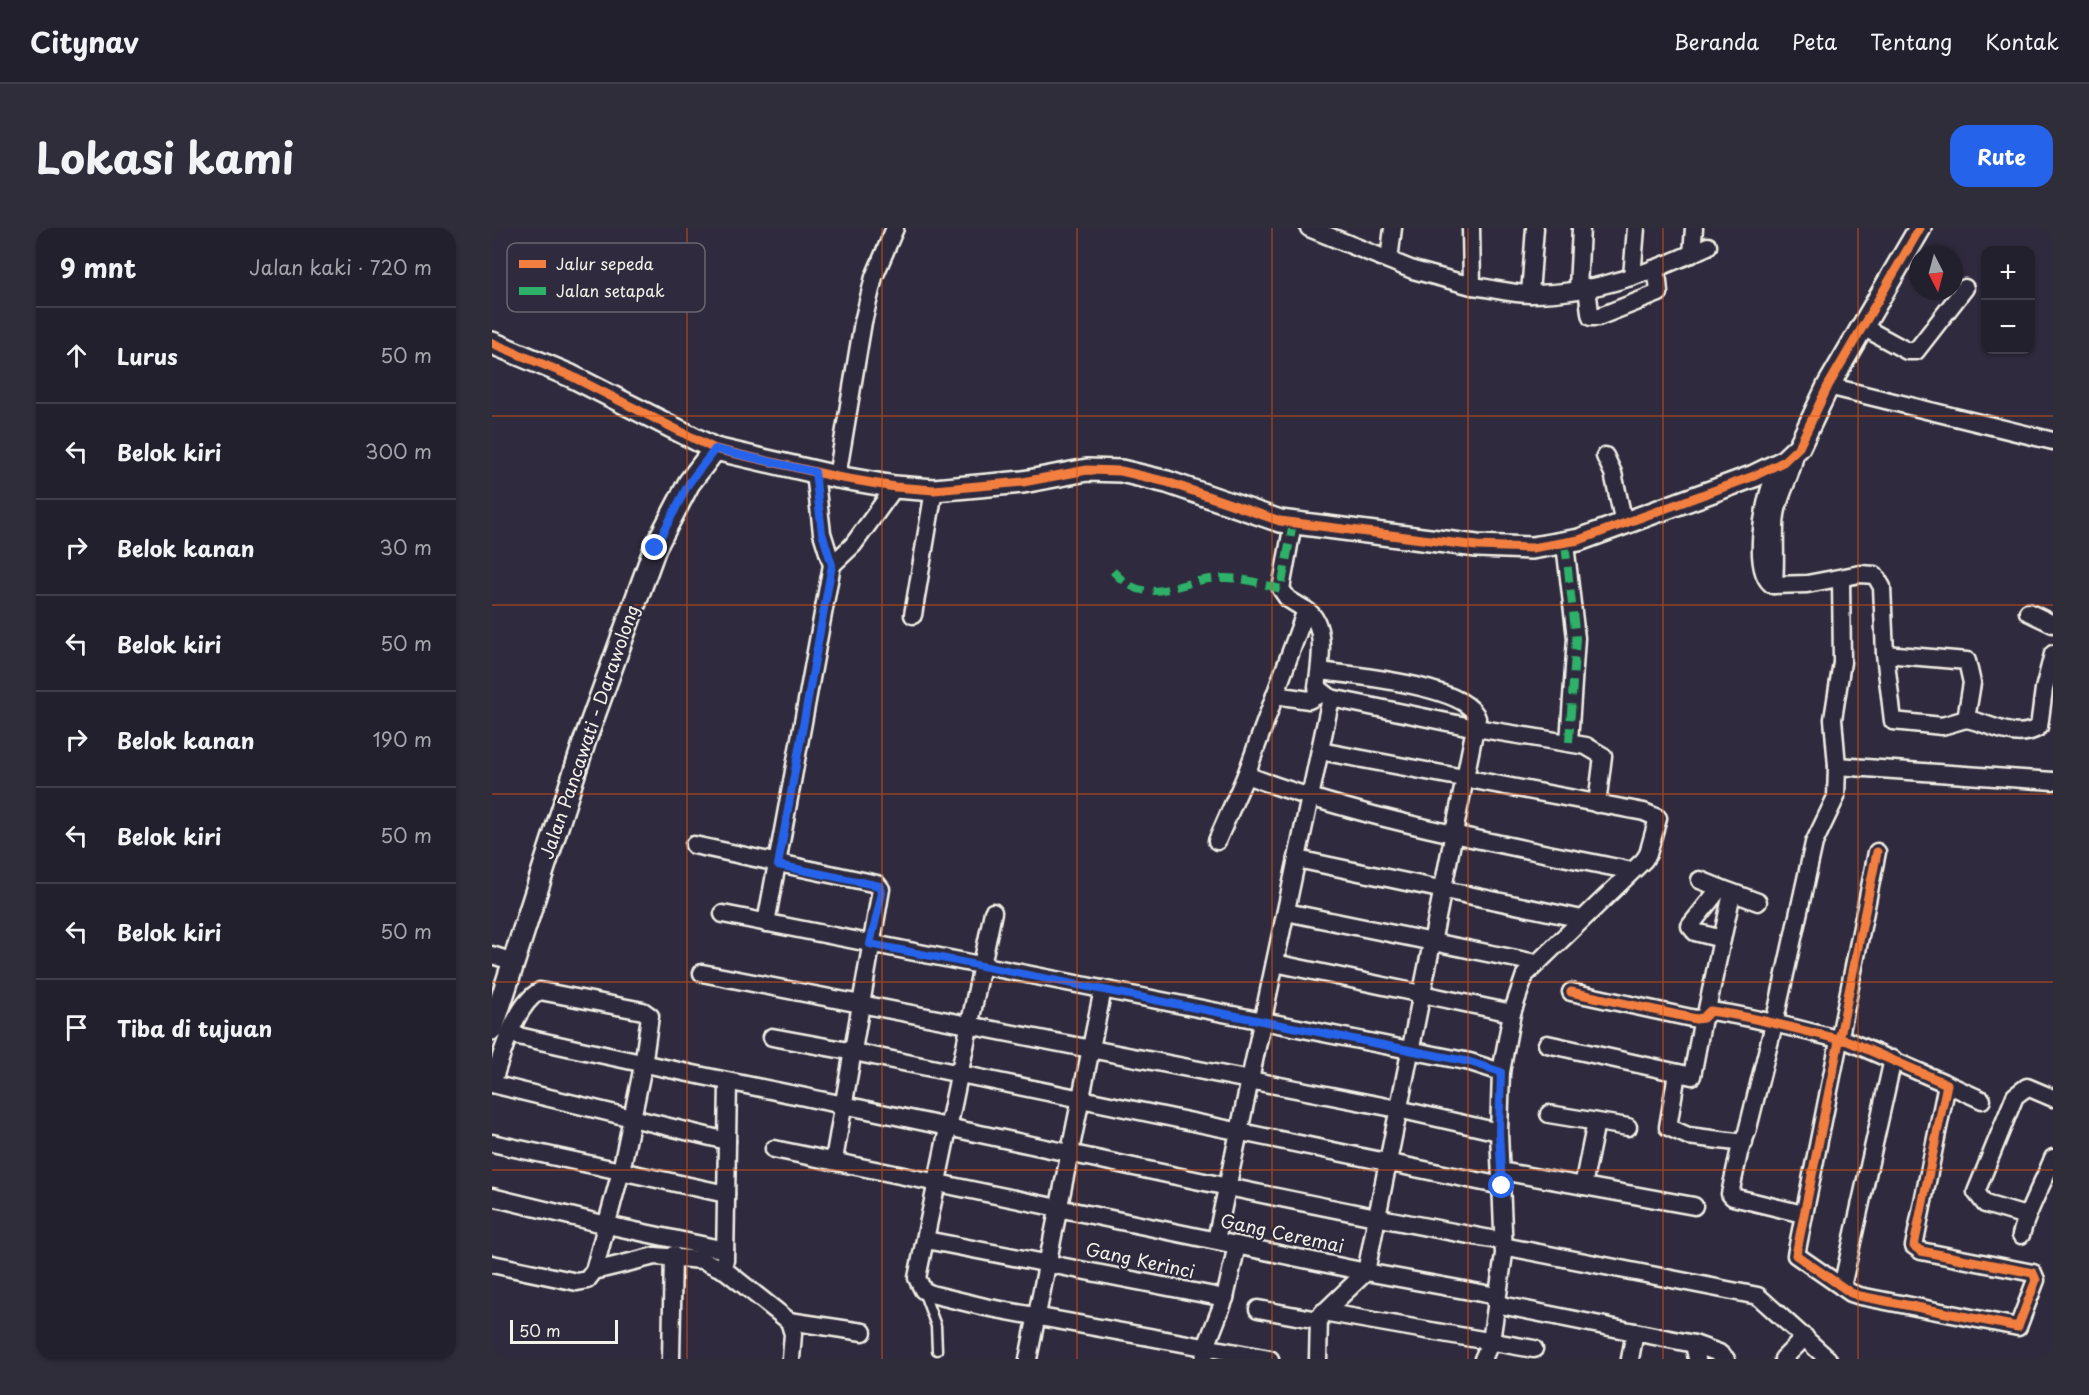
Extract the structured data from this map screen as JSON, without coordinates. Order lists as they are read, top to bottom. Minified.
{"streets":{"street":["Jalan Pancawati - Darawolong","Gang Ceremai","Gang Kerinci"]},"legend":["Jalur sepeda","Jalan setapak"],"scale_bar":"50 m","north":"bottom","page":{"header":"Citynav","nav":["Beranda","Peta","Tentang","Kontak"],"title":"Lokasi kami","buttons":"Rute","heading":["9 mnt","Jalan kaki · 720 m"],"map_buttons":["+","−"],"list":[["Lurus","50 m"],["Belok kiri","300 m"],["Belok kanan","30 m"],["Belok kiri","50 m"],["Belok kanan","190 m"],["Belok kiri","50 m"],["Belok kiri","50 m"],"Tiba di tujuan"],"scale":"50 m"}}
